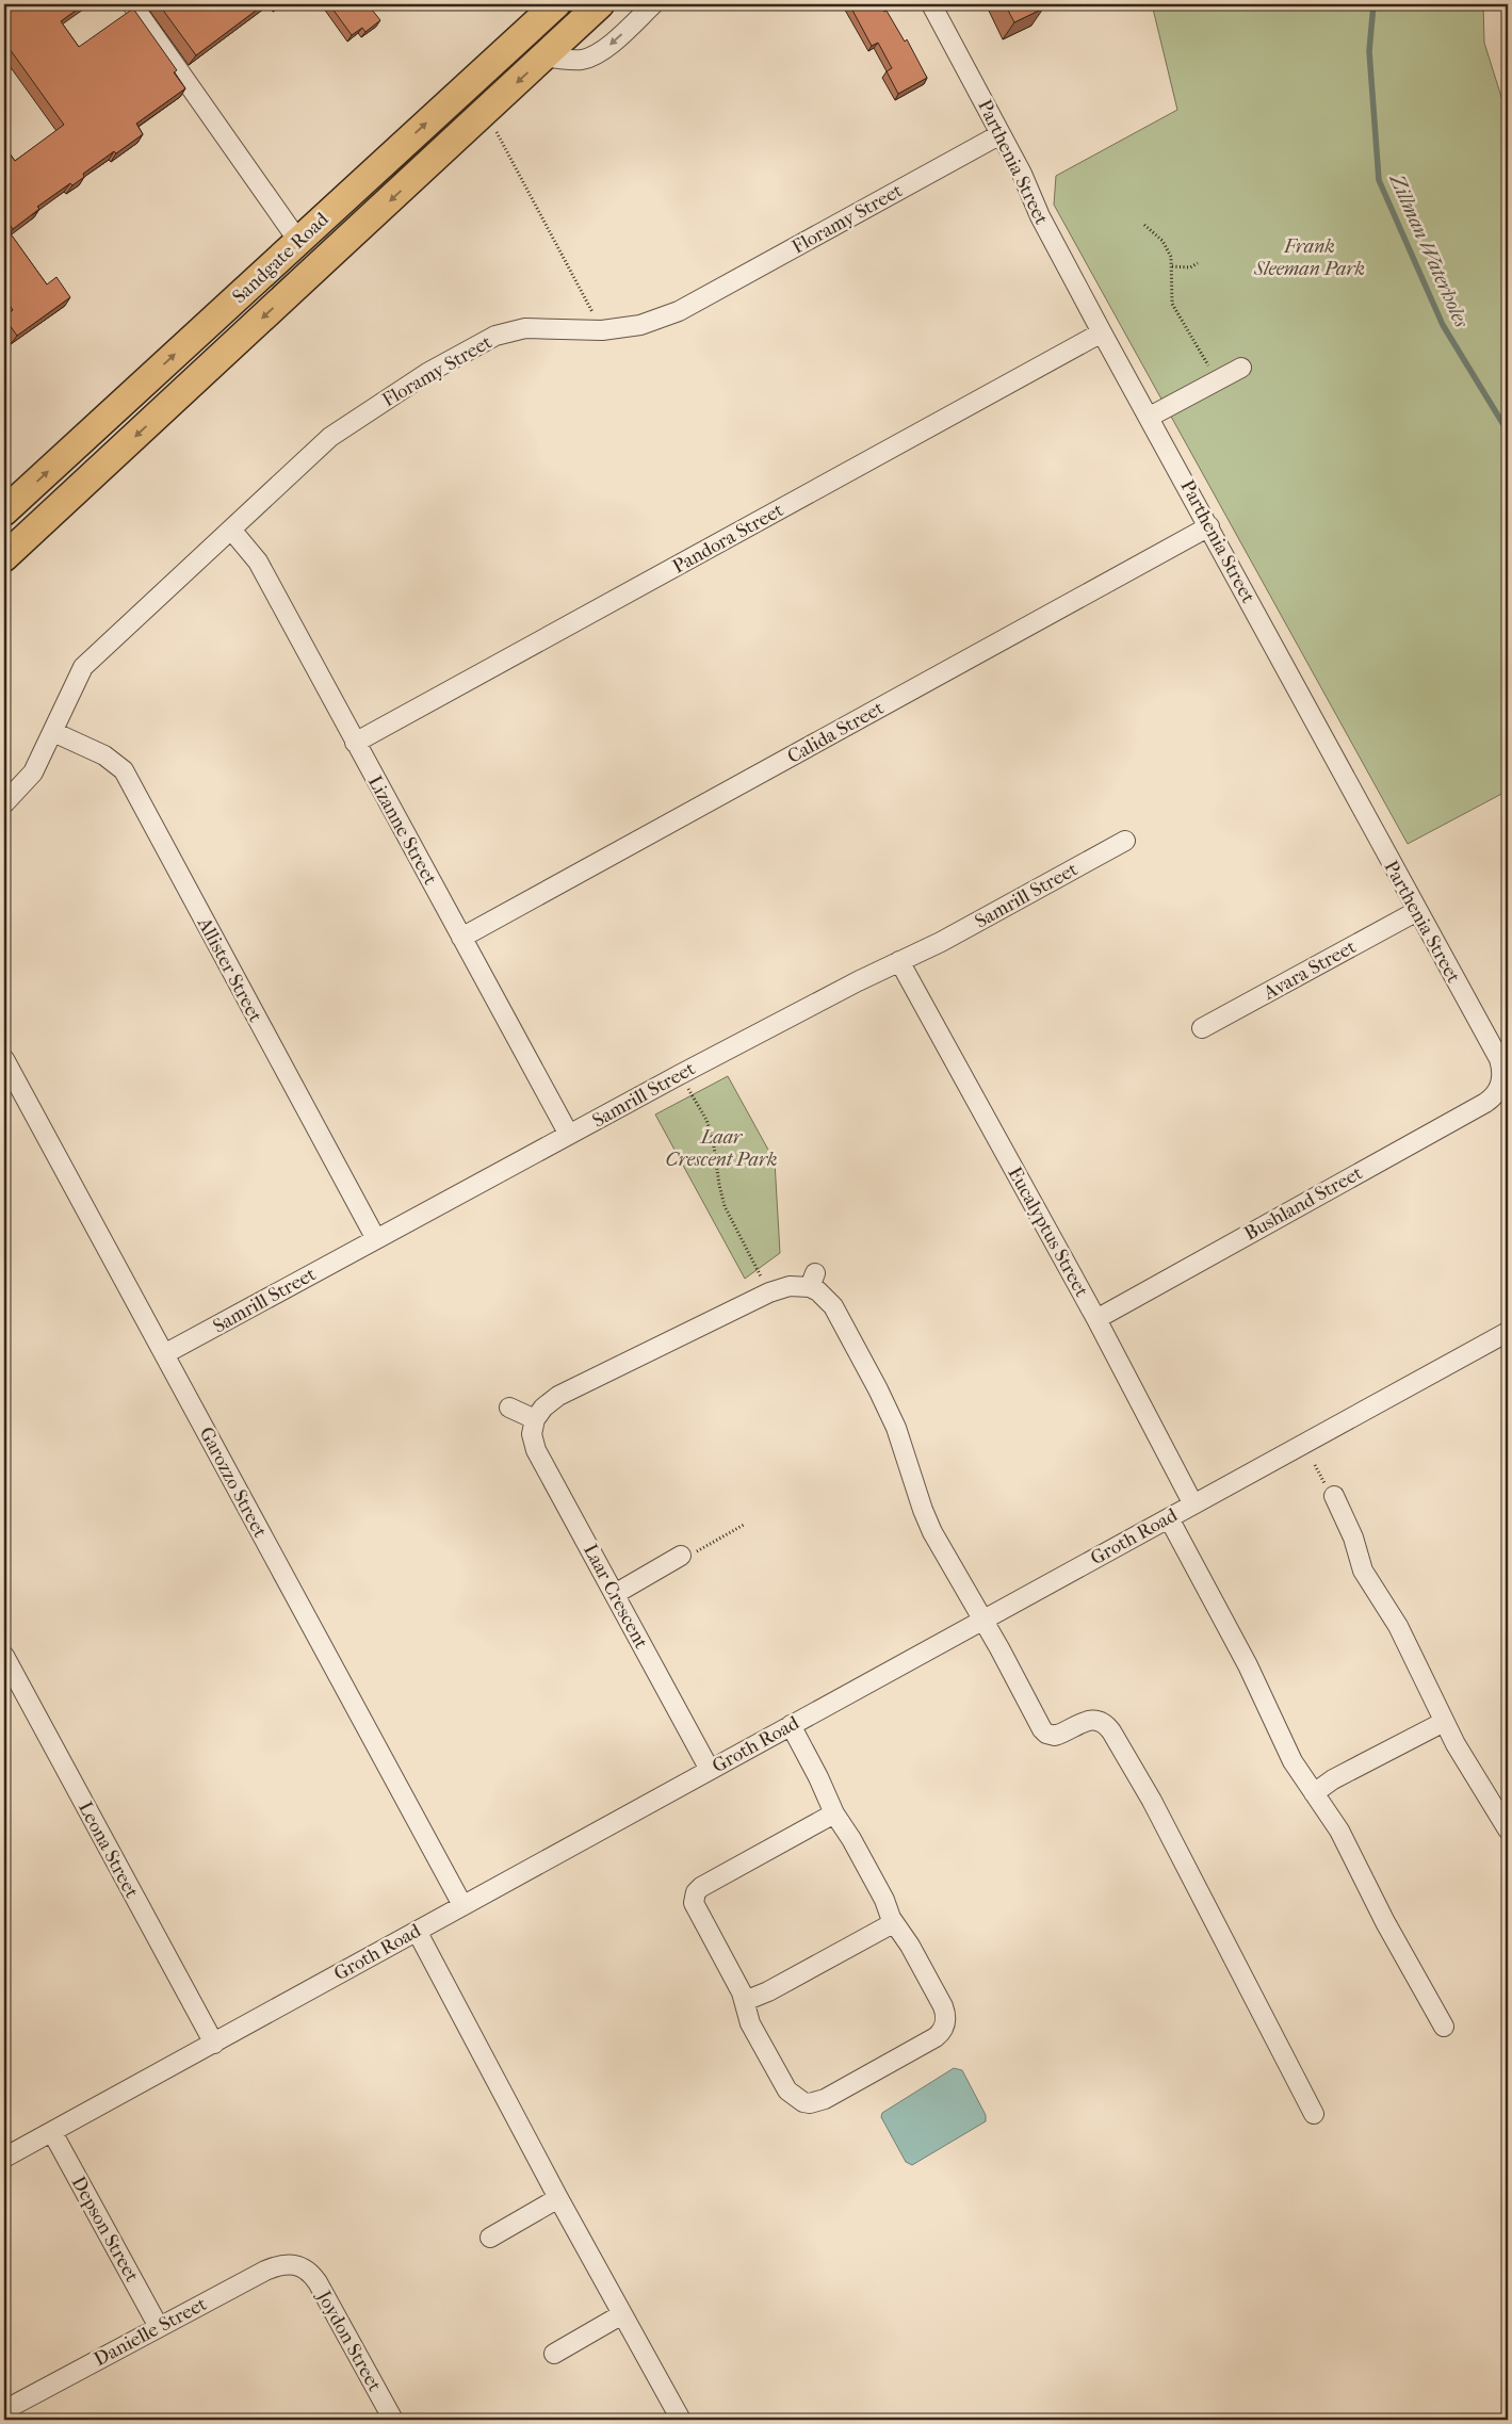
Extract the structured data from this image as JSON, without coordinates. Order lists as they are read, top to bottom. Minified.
{"streets":{"highway":["Sandgate Road"],"street":["Parthenia Street","Floramy Street","Pandora Street","Calida Street","Lizanne Street","Samrill Street","Allister Street","Avara Street","Bushland Street","Eucalyptus Street","Garozzo Street","Groth Road","Laar Crescent","Leona Street","Depson Street","Danielle Street","Joydon Street"]},"crossings":[["Parthenia Street","Floramy Street"],["Parthenia Street","Pandora Street"],["Parthenia Street","Calida Street"],["Parthenia Street","Avara Street"],["Parthenia Street","Bushland Street"],["Floramy Street","Lizanne Street"],["Floramy Street","Allister Street"],["Pandora Street","Lizanne Street"],["Calida Street","Lizanne Street"],["Lizanne Street","Samrill Street"],["Samrill Street","Allister Street"],["Samrill Street","Eucalyptus Street"],["Samrill Street","Garozzo Street"],["Bushland Street","Eucalyptus Street"],["Eucalyptus Street","Groth Road"],["Garozzo Street","Groth Road"],["Groth Road","Laar Crescent"],["Groth Road","Leona Street"],["Groth Road","Depson Street"],["Depson Street","Danielle Street"],["Danielle Street","Joydon Street"]],"water":["Zillman Waterholes"],"parks":["Frank Sleeman Park","Laar Crescent Park"]}
